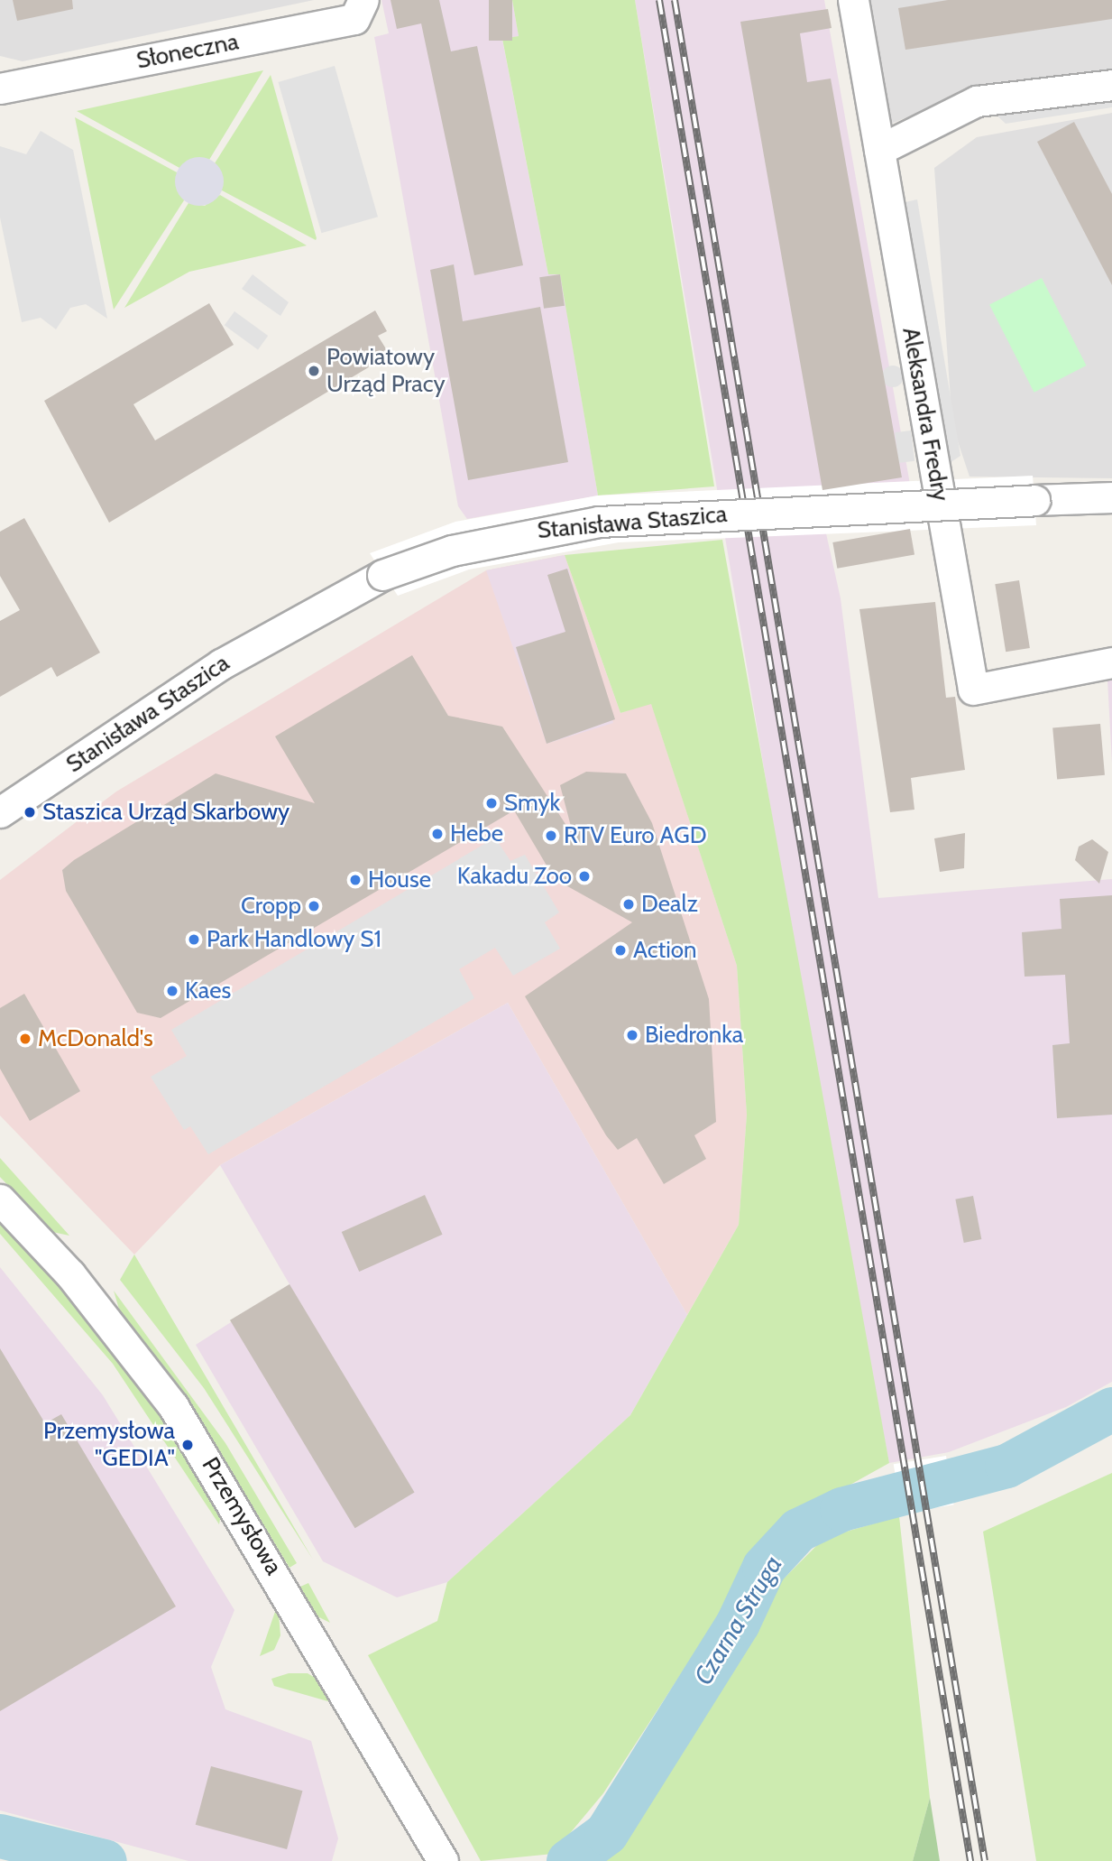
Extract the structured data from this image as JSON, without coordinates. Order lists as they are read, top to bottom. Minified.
{"streets":{"street":["Słoneczna","Aleksandra Fredry","Stanisława Staszica","Przemysłowa"]},"water":["Czarna Struga"],"places":["Powiatowy Urząd Pracy","Smyk","Staszica Urząd Skarbowy","Hebe","RTV Euro AGD","Kakadu Zoo","House","Dealz","Cropp","Park Handlowy S1","Action","Kaes","Biedronka","McDonald's","Przemysłowa \"GEDIA\""]}
